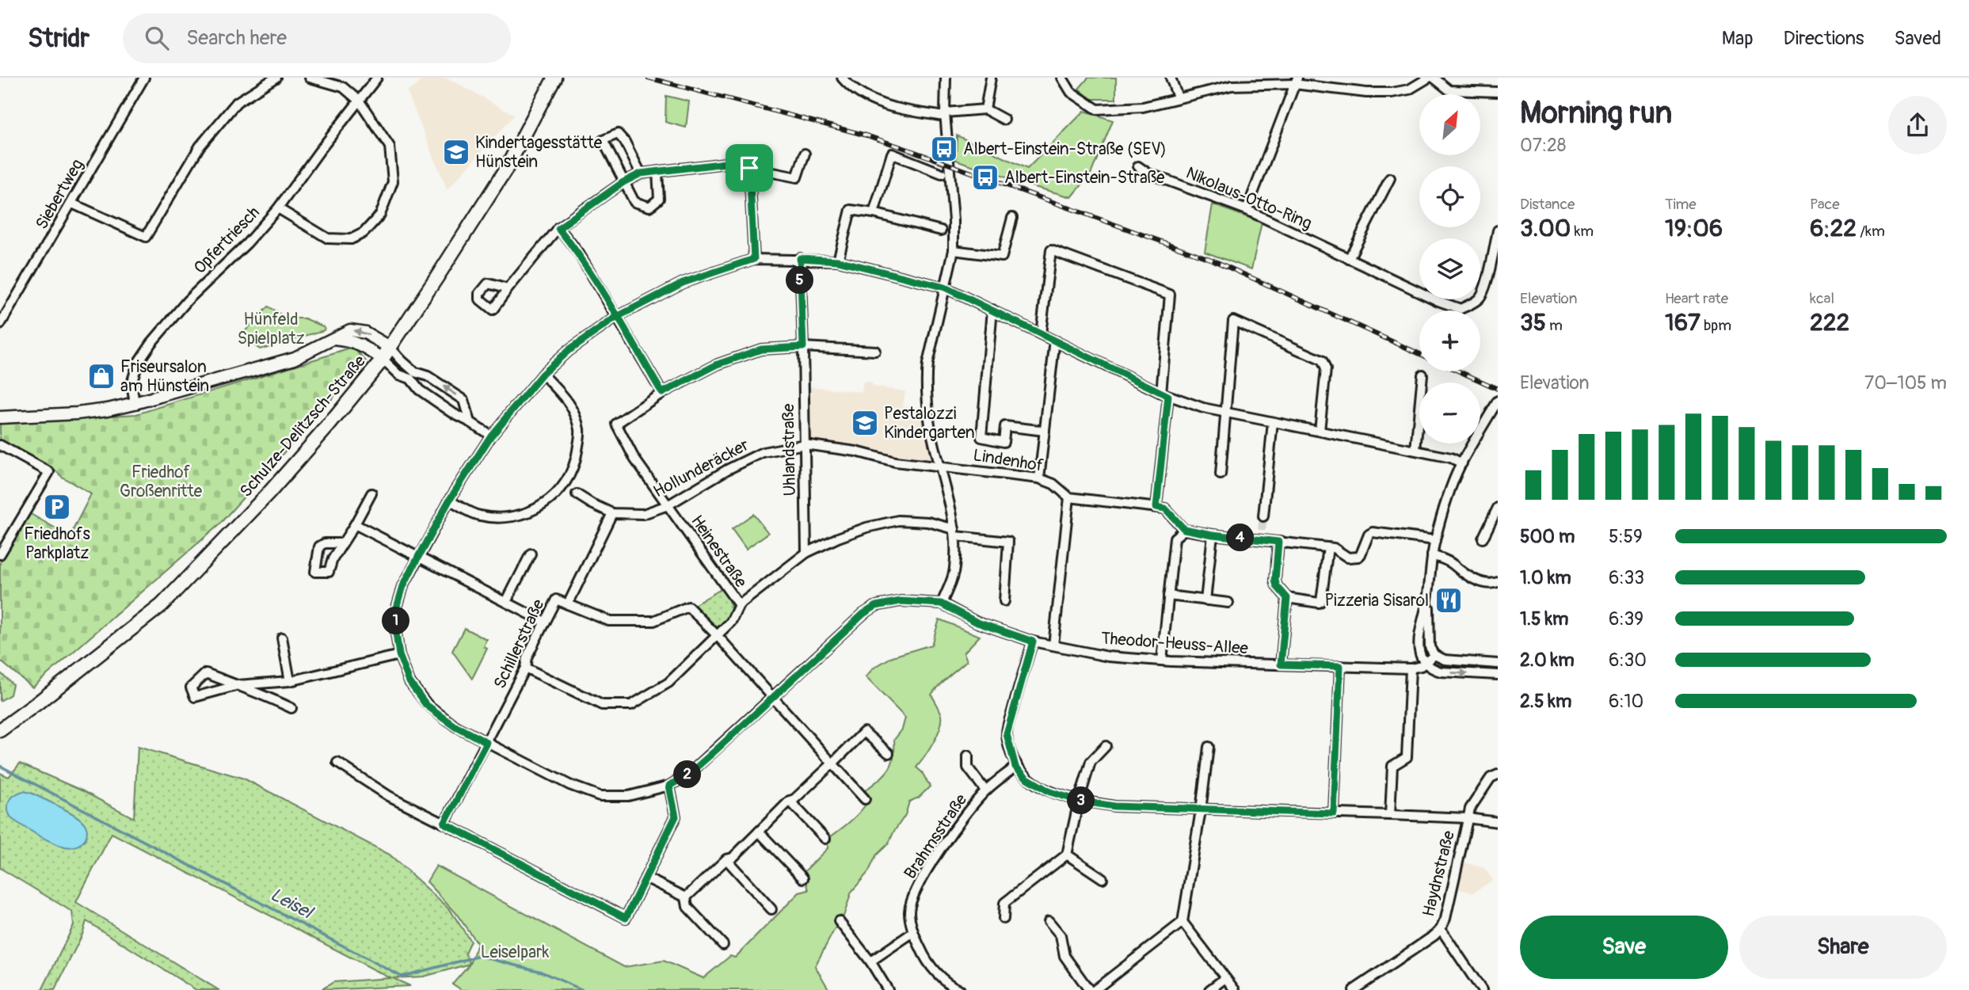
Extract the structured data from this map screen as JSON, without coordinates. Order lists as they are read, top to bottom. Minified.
{"streets":{"main road":["Schulze-Delitzsch-Straße"],"street":["Siebertweg","Nikolaus-Otto-Ring","Opfertriesch","Uhlandstraße","Lindenhof","Hollunderäcker","Heinestraße","Theodor-Heuss-Allee","Schillerstraße","Brahmsstraße","Haydnstraße"]},"crossings":[["Uhlandstraße","Hollunderäcker"],["Uhlandstraße","Heinestraße"],["Uhlandstraße","Theodor-Heuss-Allee"],["Lindenhof","Hollunderäcker"],["Hollunderäcker","Heinestraße"],["Hollunderäcker","Schillerstraße"],["Heinestraße","Schillerstraße"],["Theodor-Heuss-Allee","Schillerstraße"]],"water":["Leisel"],"parks":["Hünfeld Spielplatz","Friedhof Großenritte","Leiselpark"],"places":{"bus stop":["Albert-Einstein-Straße (SEV)","Albert-Einstein-Straße"],"school or university":["Kindertagesstätte Hünstein","Pestalozzi Kindergarten"],"shop":["Friseursalon am Hünstein"],"parking":["Friedhofs Parkplatz"],"restaurant":["Pizzeria Sisarol"]},"north":"top right","page":{"header":"Stridr","search":"Search here","nav":["Map","Directions","Saved"],"heading":["Morning run","07:28"],"map_buttons":["+","−"],"stats":[["Distance","3.00 km"],["Time","19:06"],["Pace","6:22 /km"],["Elevation","35 m"],["Heart rate","167 bpm"],["kcal","222"]],"pins":["5","4","1","2","3"],"chart":["Elevation","70–105 m"],"list":[{"name":"500 m","note":"5:59"},{"name":"1.0 km","note":"6:33"},{"name":"1.5 km","note":"6:39"},{"name":"2.0 km","note":"6:30"},{"name":"2.5 km","note":"6:10"}],"buttons":["Save","Share"]}}
